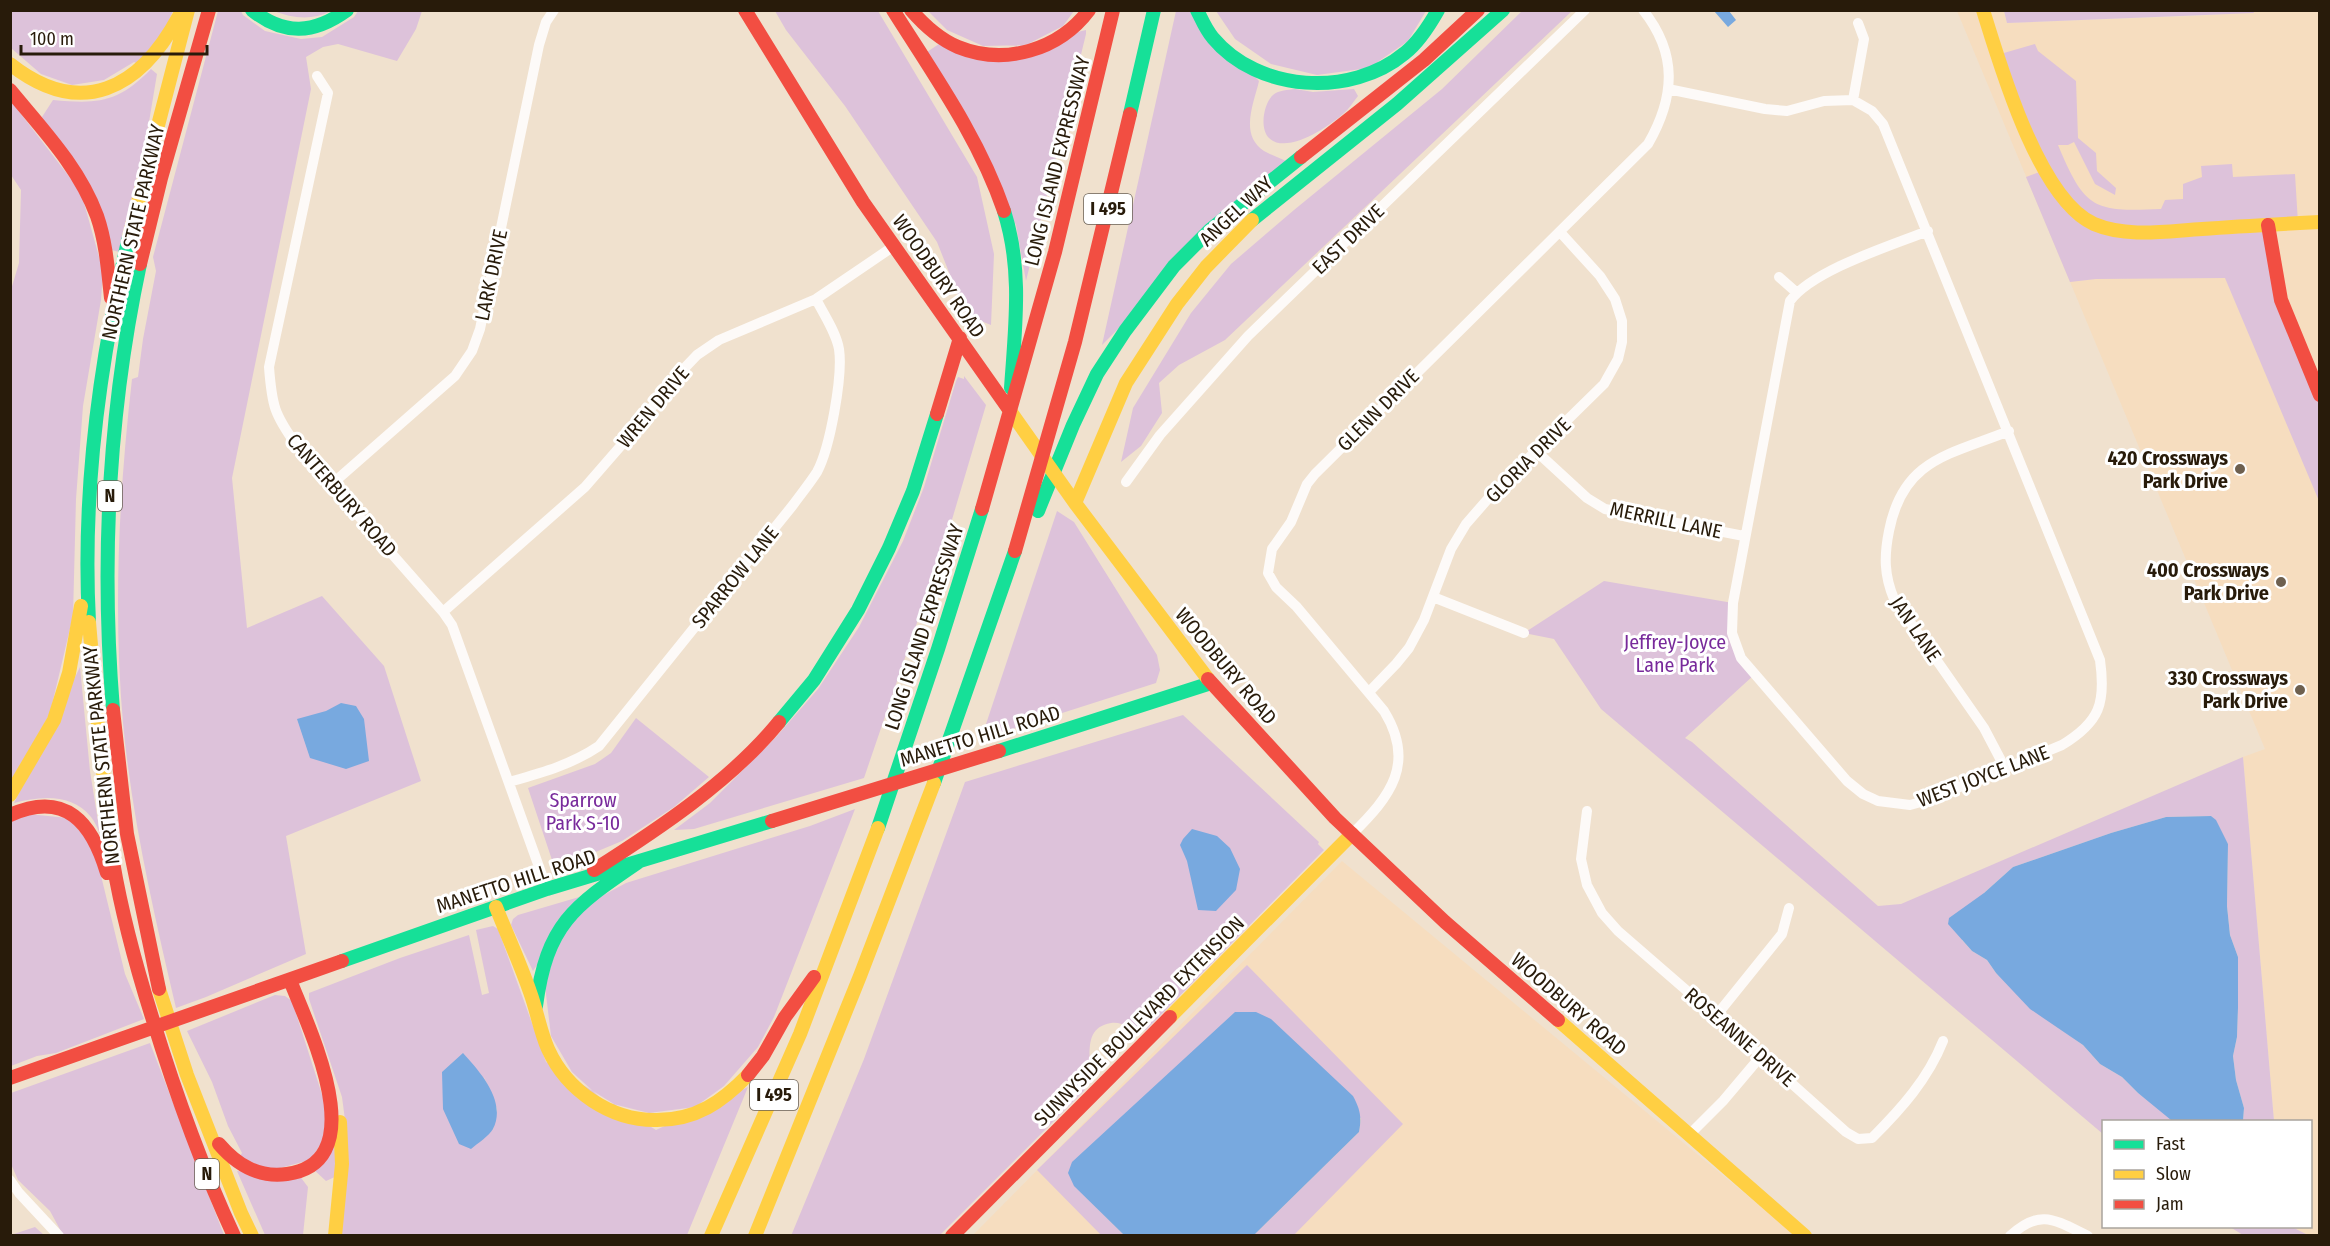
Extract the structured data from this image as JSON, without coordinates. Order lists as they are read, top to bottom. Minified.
{"streets":{"main road":["LONG ISLAND EXPRESSWAY","I 495","ANGEL WAY","NORTHERN STATE PARKWAY","WOODBURY ROAD","N","MANETTO HILL ROAD","SUNNYSIDE BOULEVARD EXTENSION"],"street":["EAST DRIVE","LARK DRIVE","WREN DRIVE","GLENN DRIVE","GLORIA DRIVE","CANTERBURY ROAD","MERRILL LANE","SPARROW LANE","JAN LANE","WEST JOYCE LANE","ROSEANNE DRIVE"]},"crossings":[["ANGEL WAY","WOODBURY ROAD"],["LARK DRIVE","CANTERBURY ROAD"],["WOODBURY ROAD","WREN DRIVE"],["WOODBURY ROAD","GLENN DRIVE"],["WOODBURY ROAD","MANETTO HILL ROAD"],["WOODBURY ROAD","SUNNYSIDE BOULEVARD EXTENSION"],["WREN DRIVE","CANTERBURY ROAD"],["WREN DRIVE","SPARROW LANE"],["GLENN DRIVE","GLORIA DRIVE"],["GLENN DRIVE","SUNNYSIDE BOULEVARD EXTENSION"],["GLORIA DRIVE","MERRILL LANE"],["CANTERBURY ROAD","SPARROW LANE"],["CANTERBURY ROAD","MANETTO HILL ROAD"],["MERRILL LANE","WEST JOYCE LANE"],["JAN LANE","WEST JOYCE LANE"]],"parks":["Jeffrey-Joyce Lane Park","Sparrow Park S-10"],"places":["420 Crossways Park Drive","400 Crossways Park Drive","330 Crossways Park Drive"],"legend":["Fast","Slow","Jam"],"scale_bar":"100 m"}
